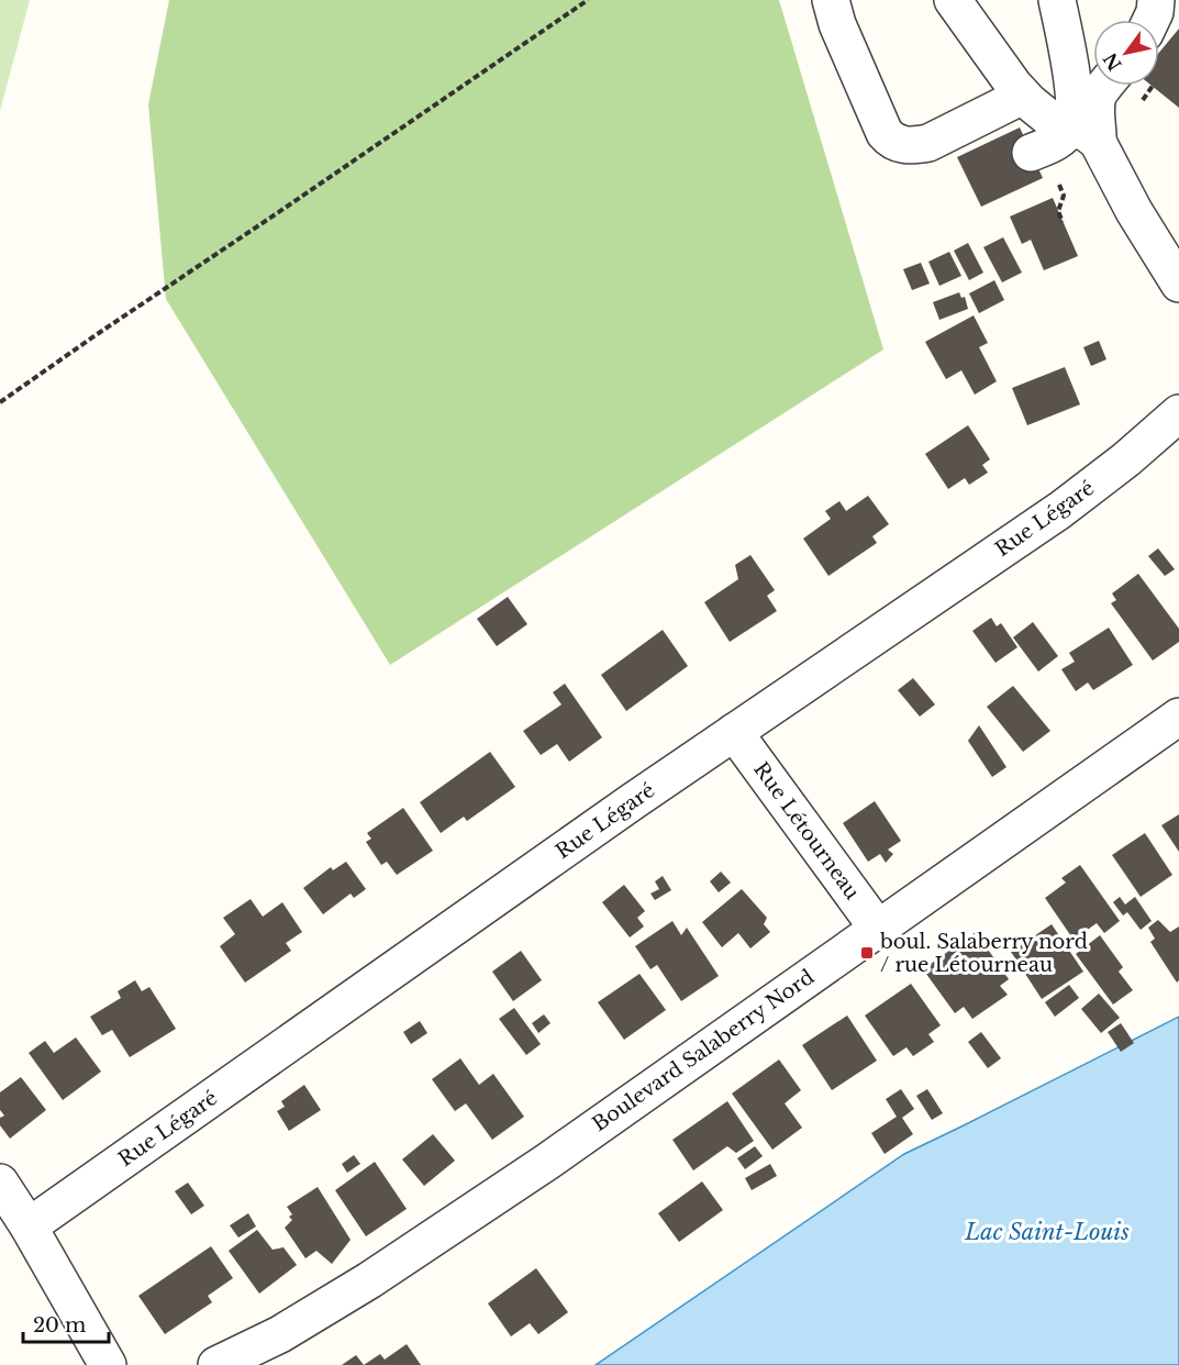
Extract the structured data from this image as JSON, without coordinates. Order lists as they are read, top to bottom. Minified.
{"streets":{"street":["Rue Légaré","Rue Létourneau","Boulevard Salaberry Nord"]},"crossings":[["Rue Légaré","Rue Létourneau"],["Rue Létourneau","Boulevard Salaberry Nord"]],"water":["Lac Saint-Louis"],"places":{"transit":["boul. Salaberry nord / rue Létourneau"]},"scale_bar":"20 m","north":"bottom left"}
